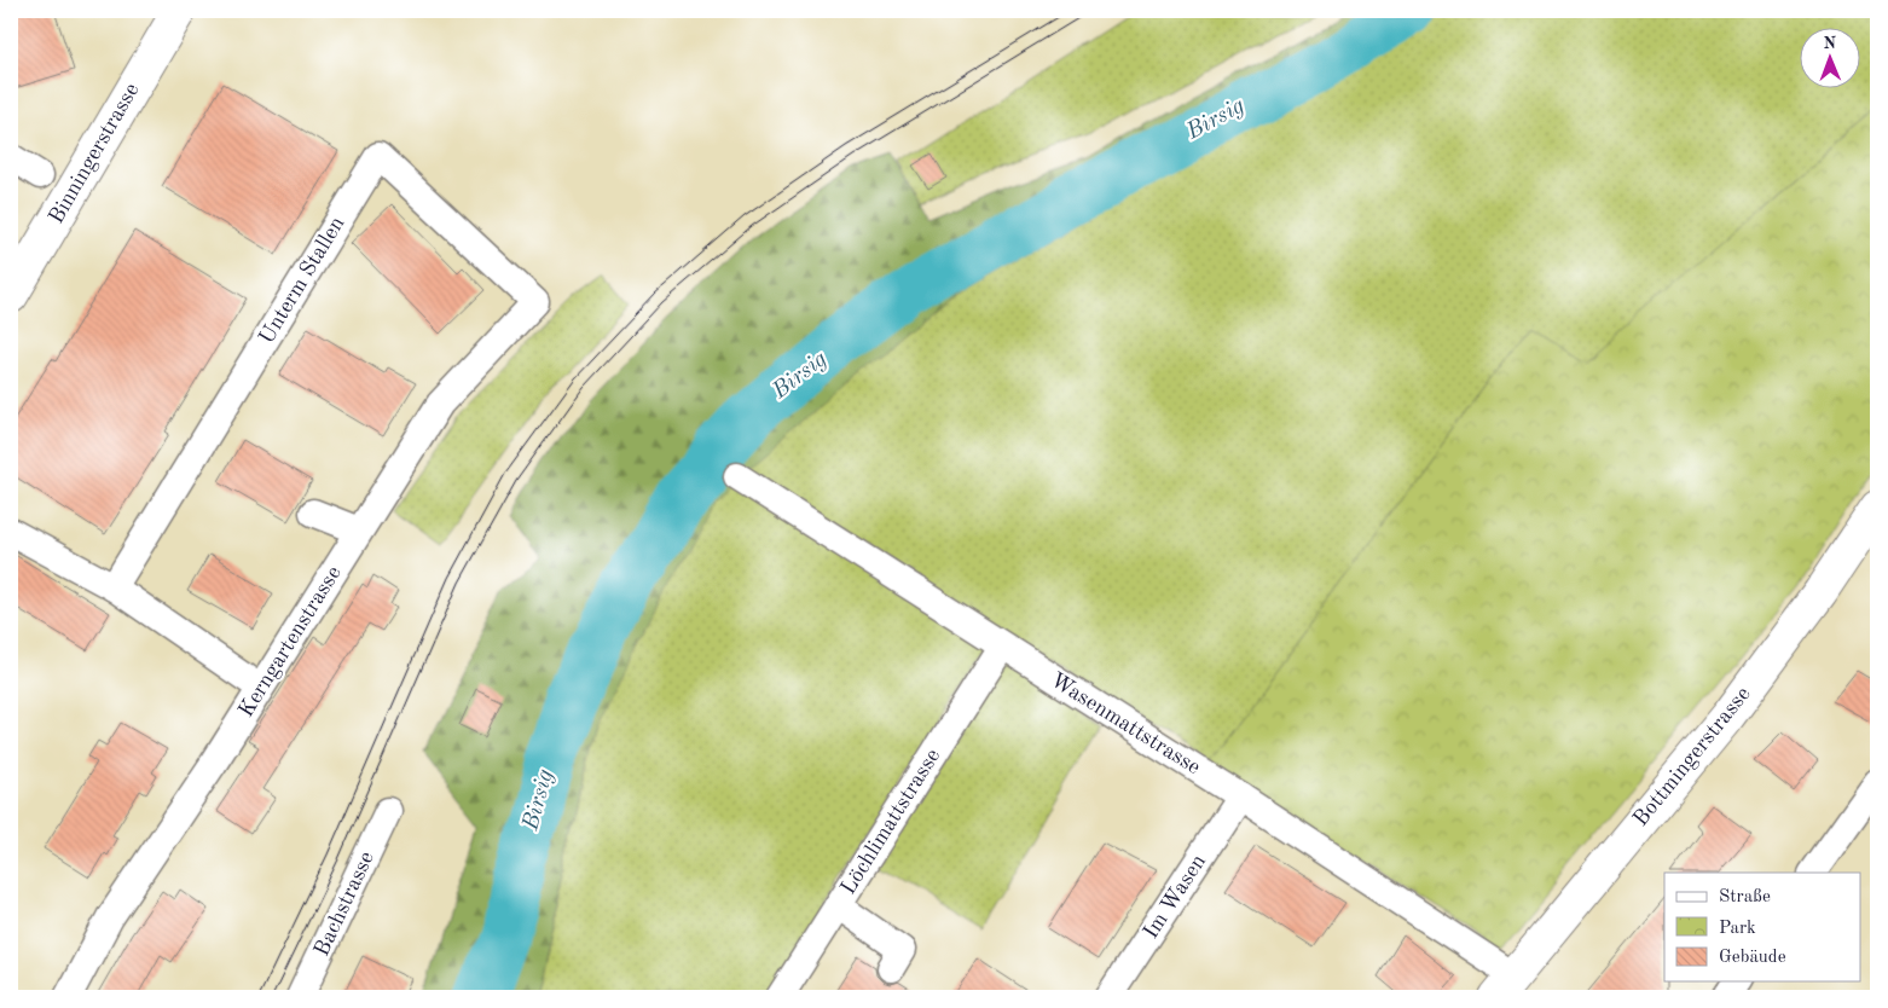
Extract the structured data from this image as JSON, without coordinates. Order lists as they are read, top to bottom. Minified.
{"streets":{"main road":["Binningerstrasse","Bottmingerstrasse"],"street":["Unterm Stallen","Kerngartenstrasse","Wasenmattstrasse","Löchlimattstrasse","Im Wasen","Bachstrasse"]},"crossings":[["Unterm Stallen","Kerngartenstrasse"],["Wasenmattstrasse","Bottmingerstrasse"],["Wasenmattstrasse","Löchlimattstrasse"],["Wasenmattstrasse","Im Wasen"]],"water":["Birsig"],"legend":["Straße","Park","Gebäude"],"north":"top"}
